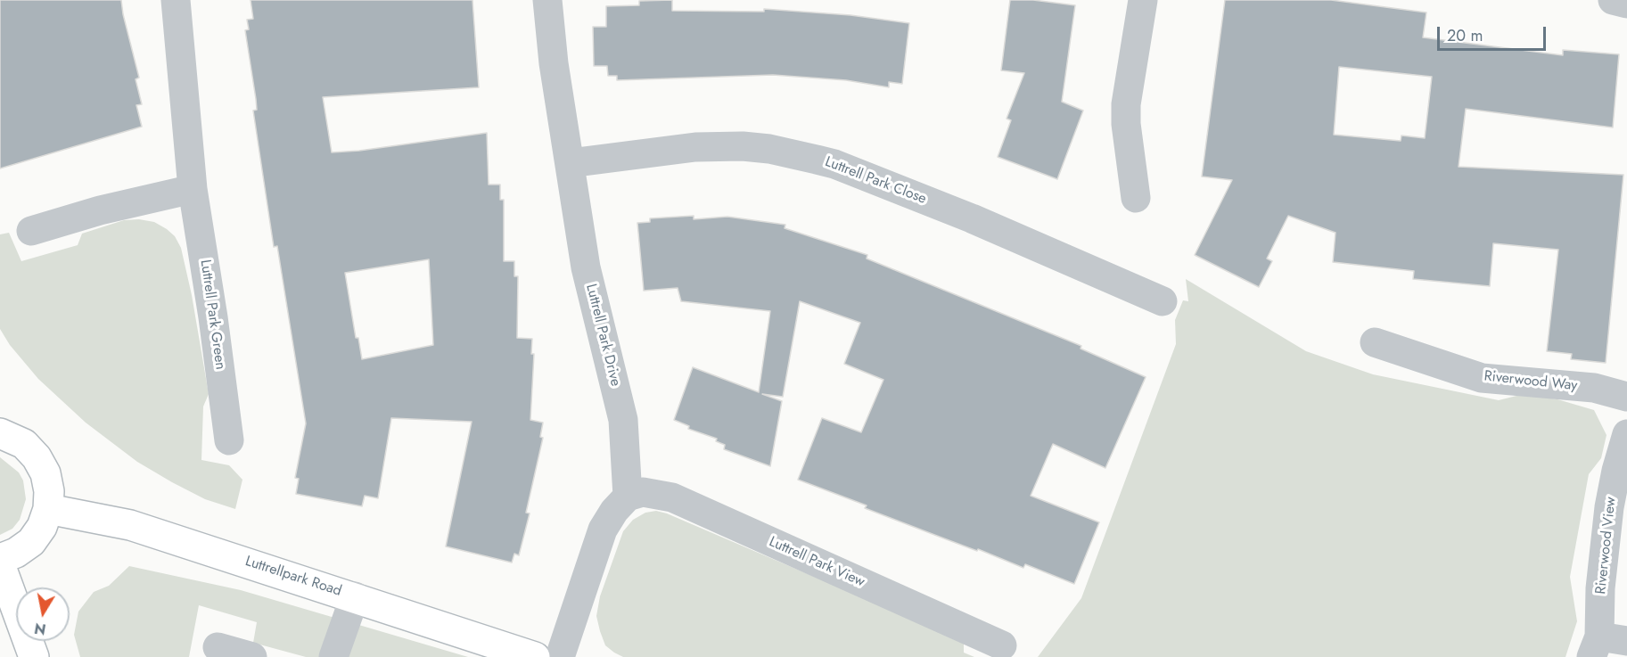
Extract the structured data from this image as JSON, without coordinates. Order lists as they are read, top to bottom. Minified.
{"streets":{"street":["Luttrell Park Close","Luttrell Park Green","Luttrell Park Drive","Riverwood Way","Riverwood View","Luttrell Park View","Luttrellpark Road"]},"crossings":[["Luttrell Park Close","Luttrell Park Drive"],["Luttrell Park Drive","Luttrell Park View"]],"scale_bar":"20 m","north":"bottom"}
